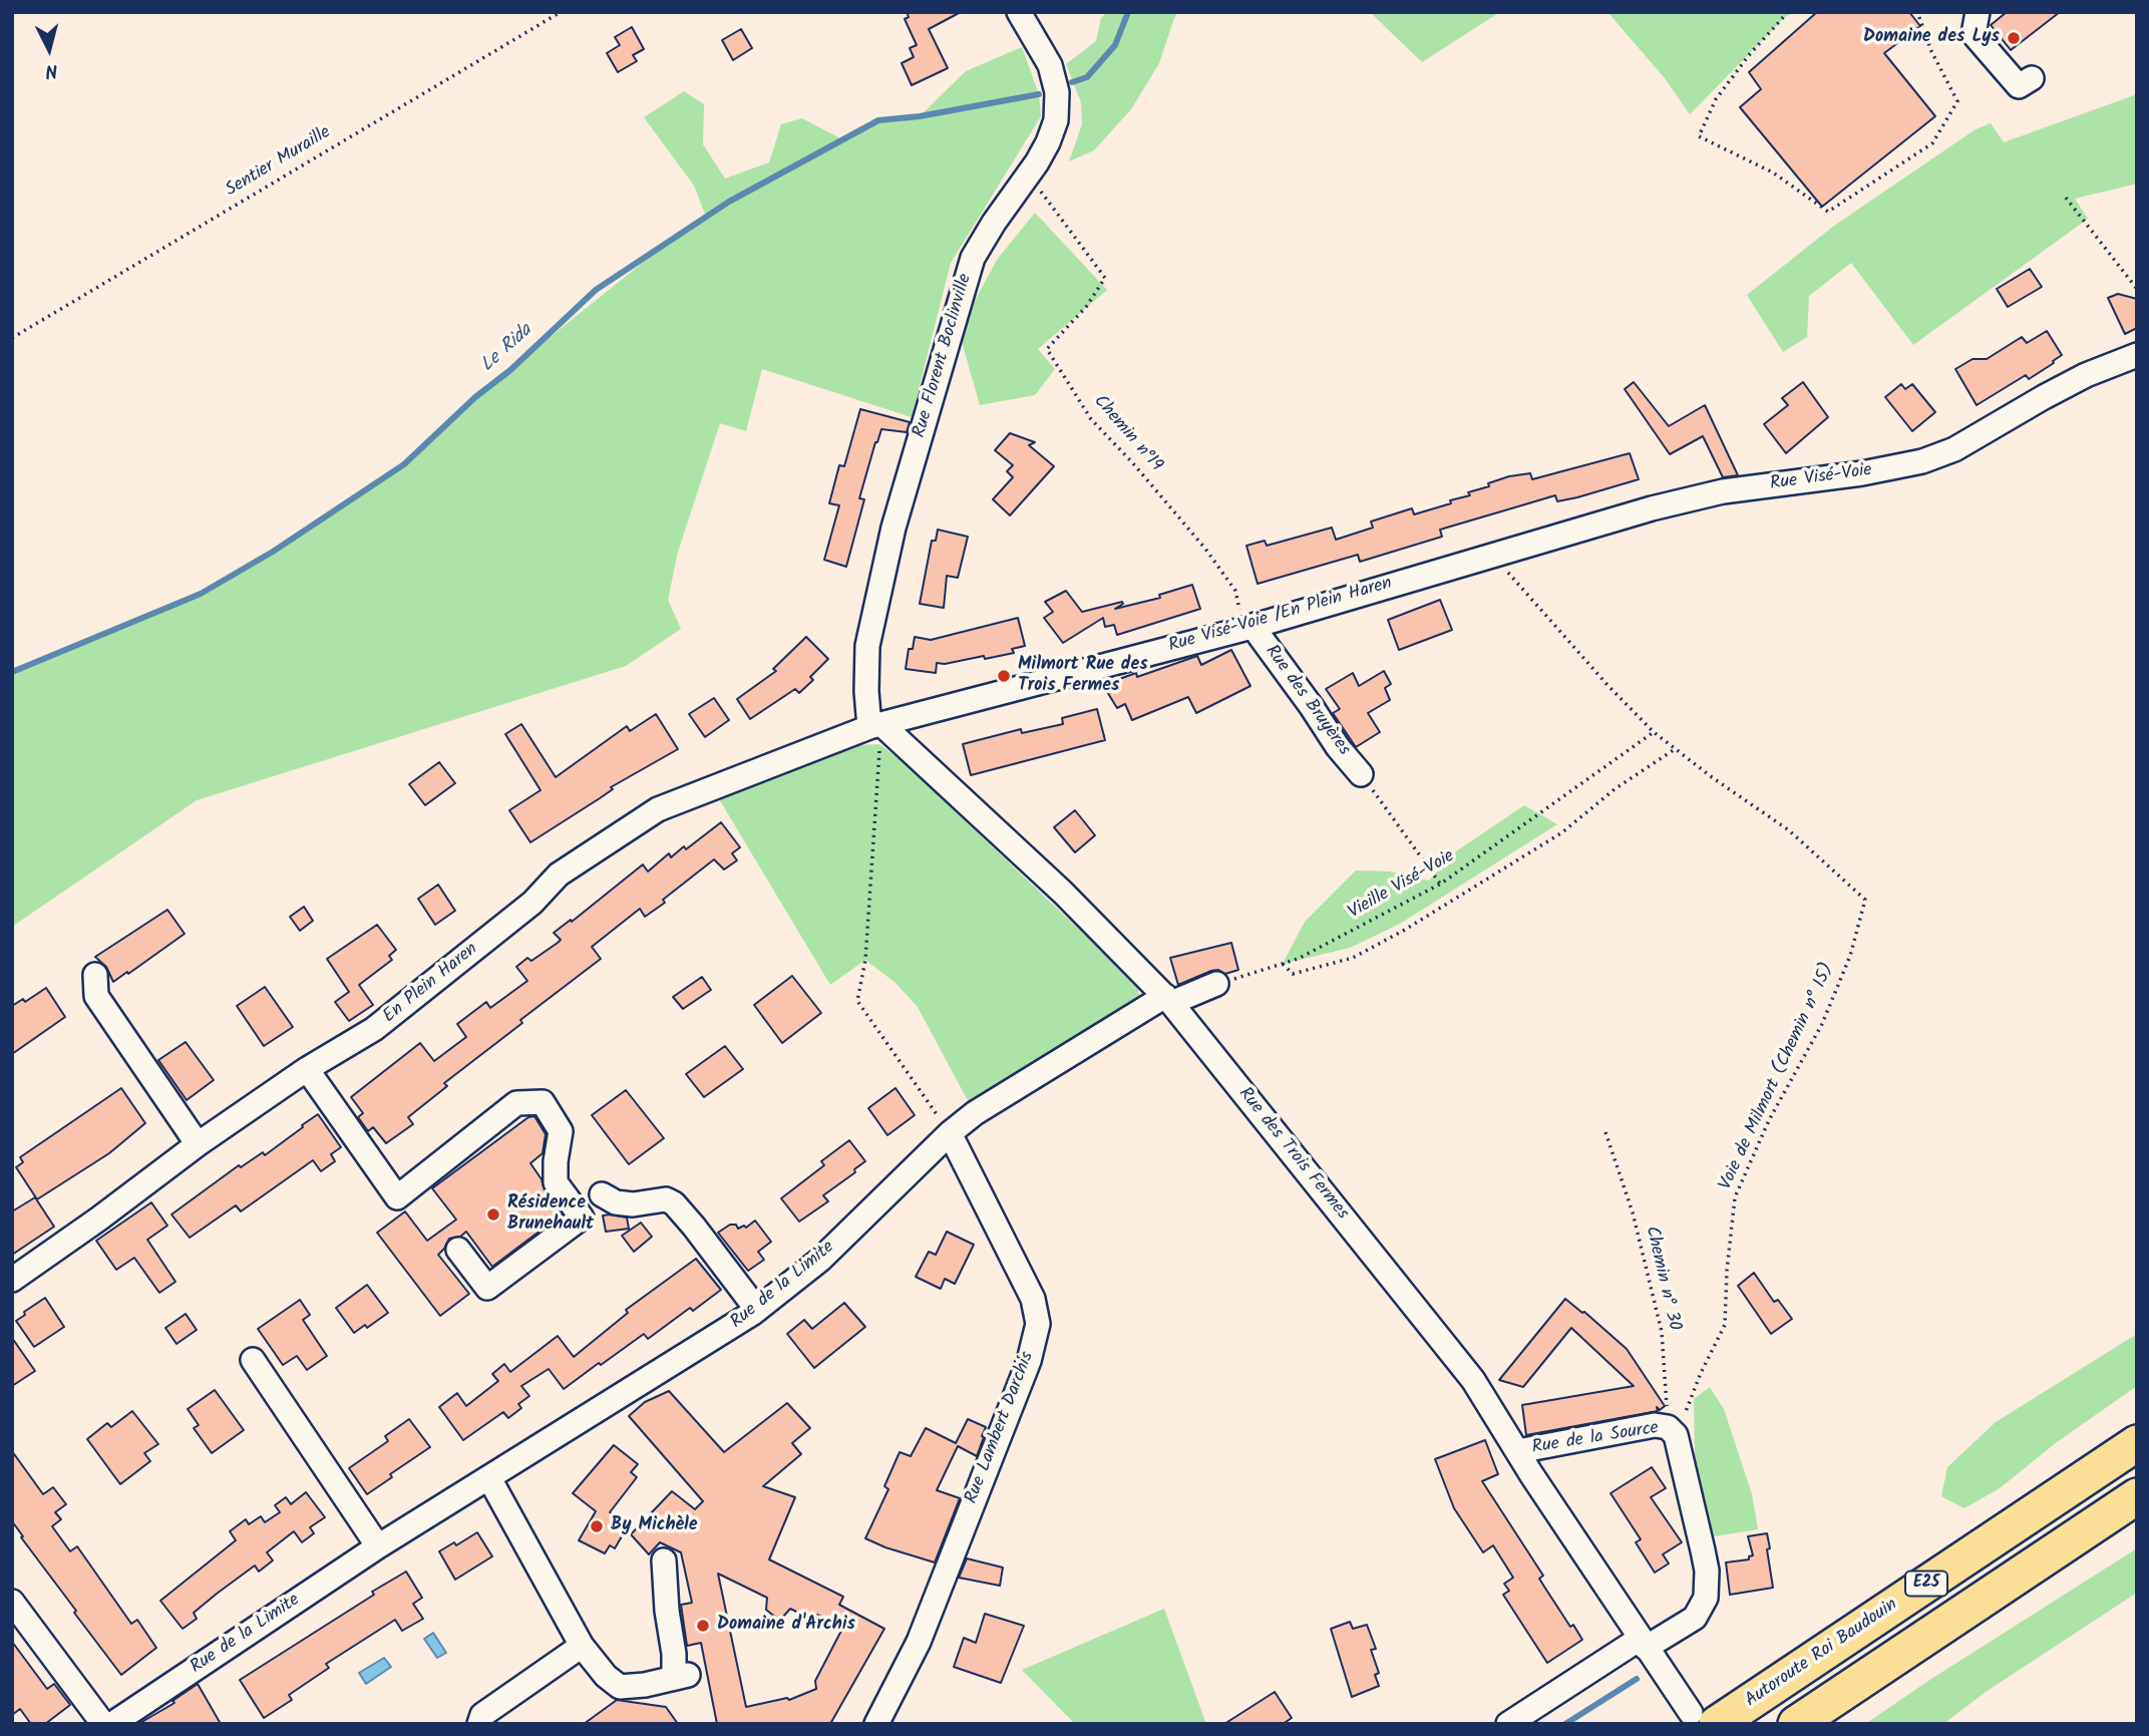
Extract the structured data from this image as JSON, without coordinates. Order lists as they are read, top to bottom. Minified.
{"streets":{"highway":["E25","Autoroute Roi Baudouin"],"street":["Rue Florent Boclinville","Rue Visé-Voie","Rue Visé-Voie /En Plein Haren","Rue des Bruyères","En Plein Haren","Rue des Trois Fermes","Rue de la Limite","Rue Lambert Darchis","Rue de la Source"],"path":["Sentier Muraille","Chemin n°19","Vieille Visé-Voie","Voie de Milmort (Chemin n° 15)","Chemin n° 30"]},"crossings":[["Rue Florent Boclinville","Chemin n°19"],["Rue Florent Boclinville","Rue Visé-Voie /En Plein Haren"],["Rue Florent Boclinville","En Plein Haren"],["Rue Florent Boclinville","Rue des Trois Fermes"],["Chemin n°19","Rue Visé-Voie /En Plein Haren"],["Chemin n°19","Rue des Bruyères"],["Rue Visé-Voie","Rue Visé-Voie /En Plein Haren"],["Rue Visé-Voie","Voie de Milmort (Chemin n° 15)"],["Rue Visé-Voie /En Plein Haren","Rue des Bruyères"],["Rue Visé-Voie /En Plein Haren","En Plein Haren"],["Rue Visé-Voie /En Plein Haren","Voie de Milmort (Chemin n° 15)"],["Rue Visé-Voie /En Plein Haren","Rue des Trois Fermes"],["Vieille Visé-Voie","Voie de Milmort (Chemin n° 15)"],["Vieille Visé-Voie","Rue de la Limite"],["En Plein Haren","Rue des Trois Fermes"],["Voie de Milmort (Chemin n° 15)","Chemin n° 30"],["Voie de Milmort (Chemin n° 15)","Rue de la Source"],["Rue des Trois Fermes","Rue de la Limite"],["Rue des Trois Fermes","Rue de la Source"],["Rue des Trois Fermes","Autoroute Roi Baudouin"],["Chemin n° 30","Rue de la Source"],["Rue de la Limite","Rue Lambert Darchis"]],"water":["Le Rida"],"places":["Domaine des Lys","Milmort Rue des Trois Fermes","Résidence Brunehault","By Michèle","Domaine d'Archis"],"north":"bottom"}
